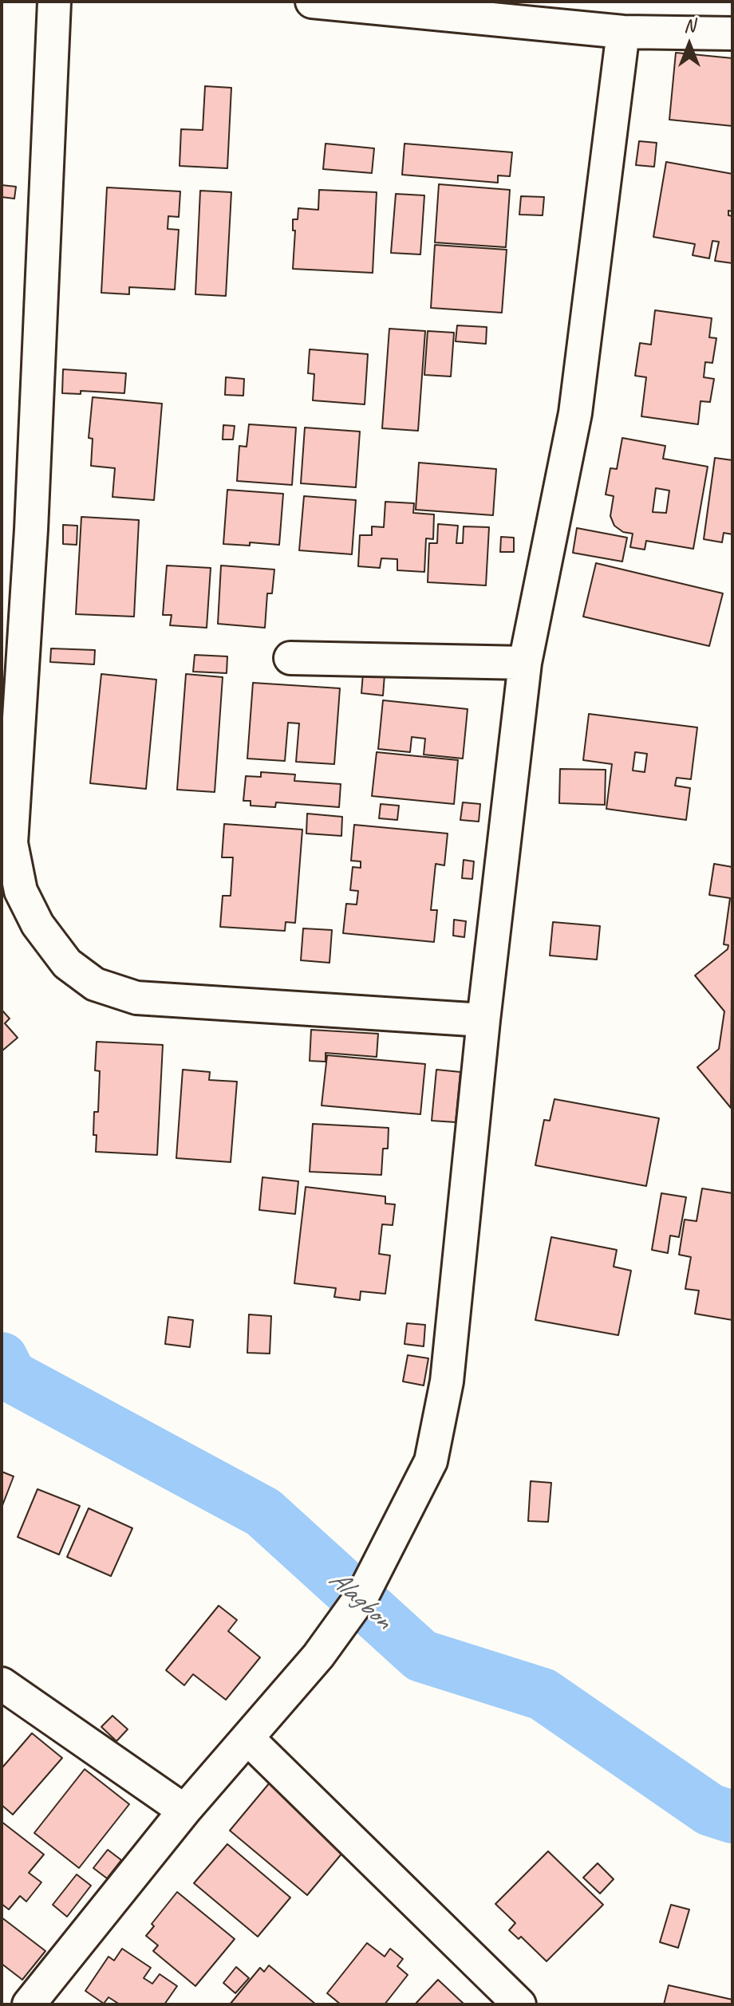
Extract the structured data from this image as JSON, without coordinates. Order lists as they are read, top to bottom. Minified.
{"water":["Alagbon"],"north":"top"}
